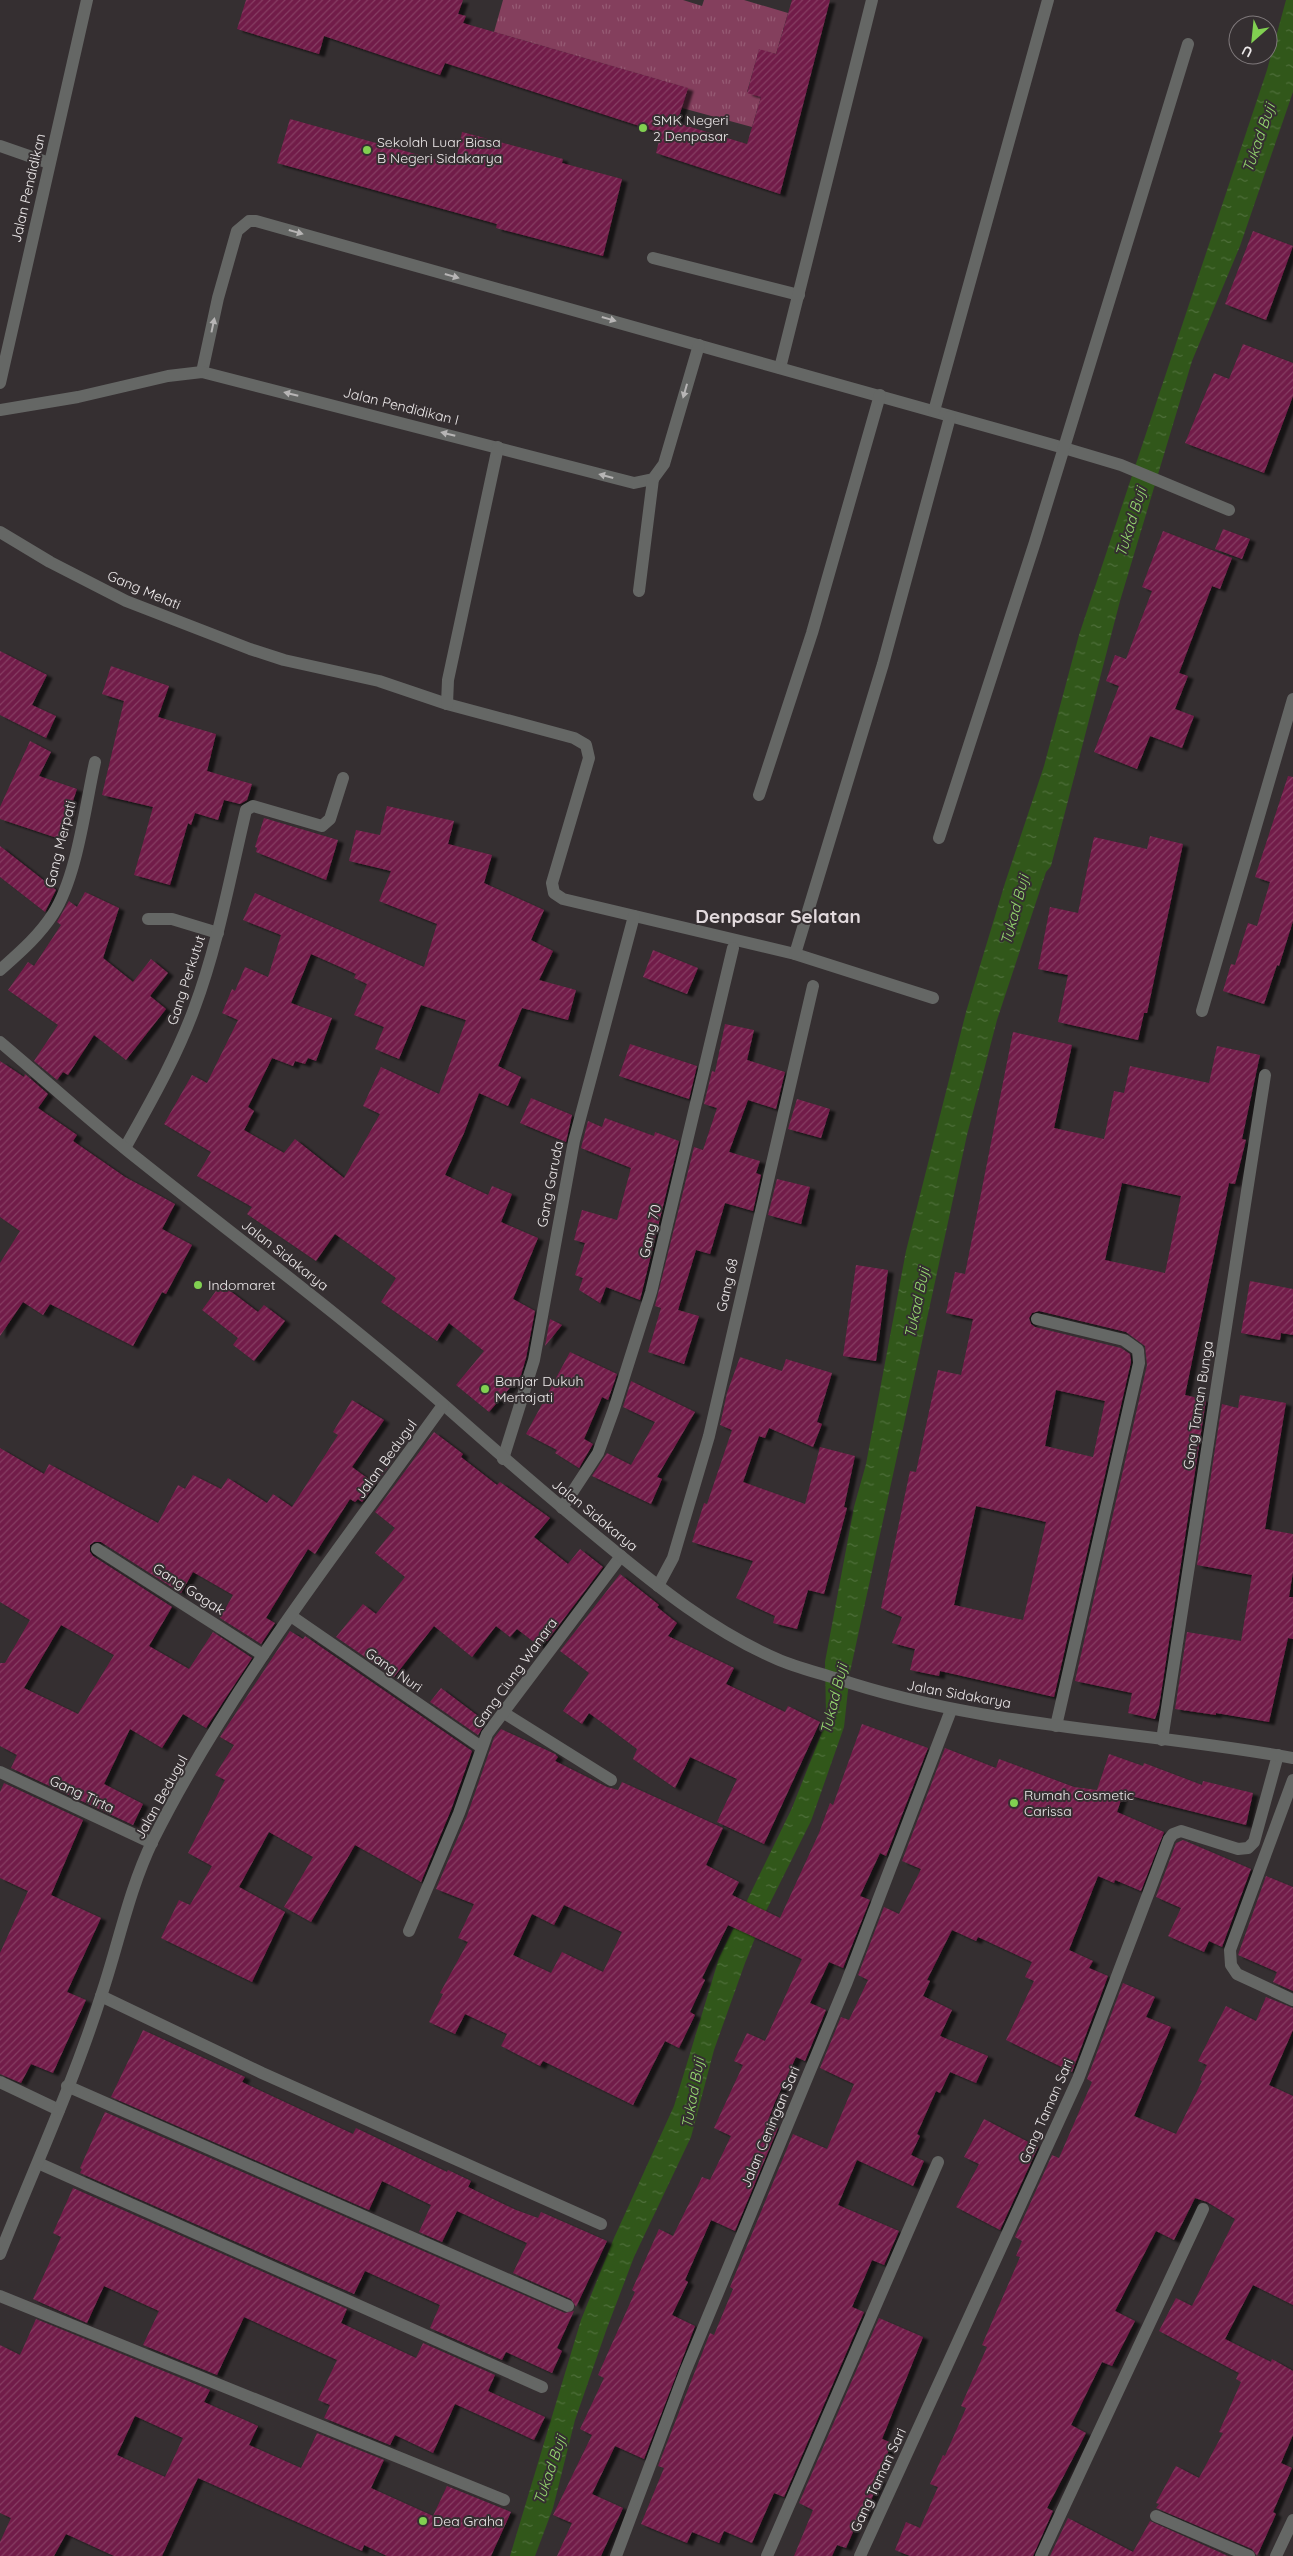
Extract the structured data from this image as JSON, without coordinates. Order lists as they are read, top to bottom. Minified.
{"streets":{"street":["Jalan Pendidikan","Jalan Pendidikan I","Gang Melati","Gang Merpati","Gang Perkutut","Gang Garuda","Gang 70","Jalan Sidakarya","Gang 68","Gang Taman Bunga","Jalan Bedugul","Gang Gagak","Gang Nuri","Gang Ciung Wanara","Gang Tirta","Gang Taman Sari","Jalan Ceningan Sari"]},"crossings":[["Gang Melati","Gang Garuda"],["Gang Perkutut","Jalan Sidakarya"],["Gang Garuda","Jalan Sidakarya"],["Gang 70","Jalan Sidakarya"],["Jalan Sidakarya","Gang 68"],["Jalan Sidakarya","Gang Taman Bunga"],["Jalan Sidakarya","Jalan Bedugul"],["Jalan Sidakarya","Gang Ciung Wanara"],["Jalan Sidakarya","Gang Taman Sari"],["Jalan Sidakarya","Jalan Ceningan Sari"],["Jalan Bedugul","Gang Gagak"],["Jalan Bedugul","Gang Nuri"],["Jalan Bedugul","Gang Tirta"],["Gang Nuri","Gang Ciung Wanara"]],"one_way":["Jalan Pendidikan I"],"districts":["Denpasar Selatan"],"water":["Tukad Buji"],"places":["SMK Negeri 2 Denpasar","Sekolah Luar Biasa B Negeri Sidakarya","Indomaret","Banjar Dukuh Mertajati","Rumah Cosmetic Carissa","Dea Graha"],"north":"bottom left"}
